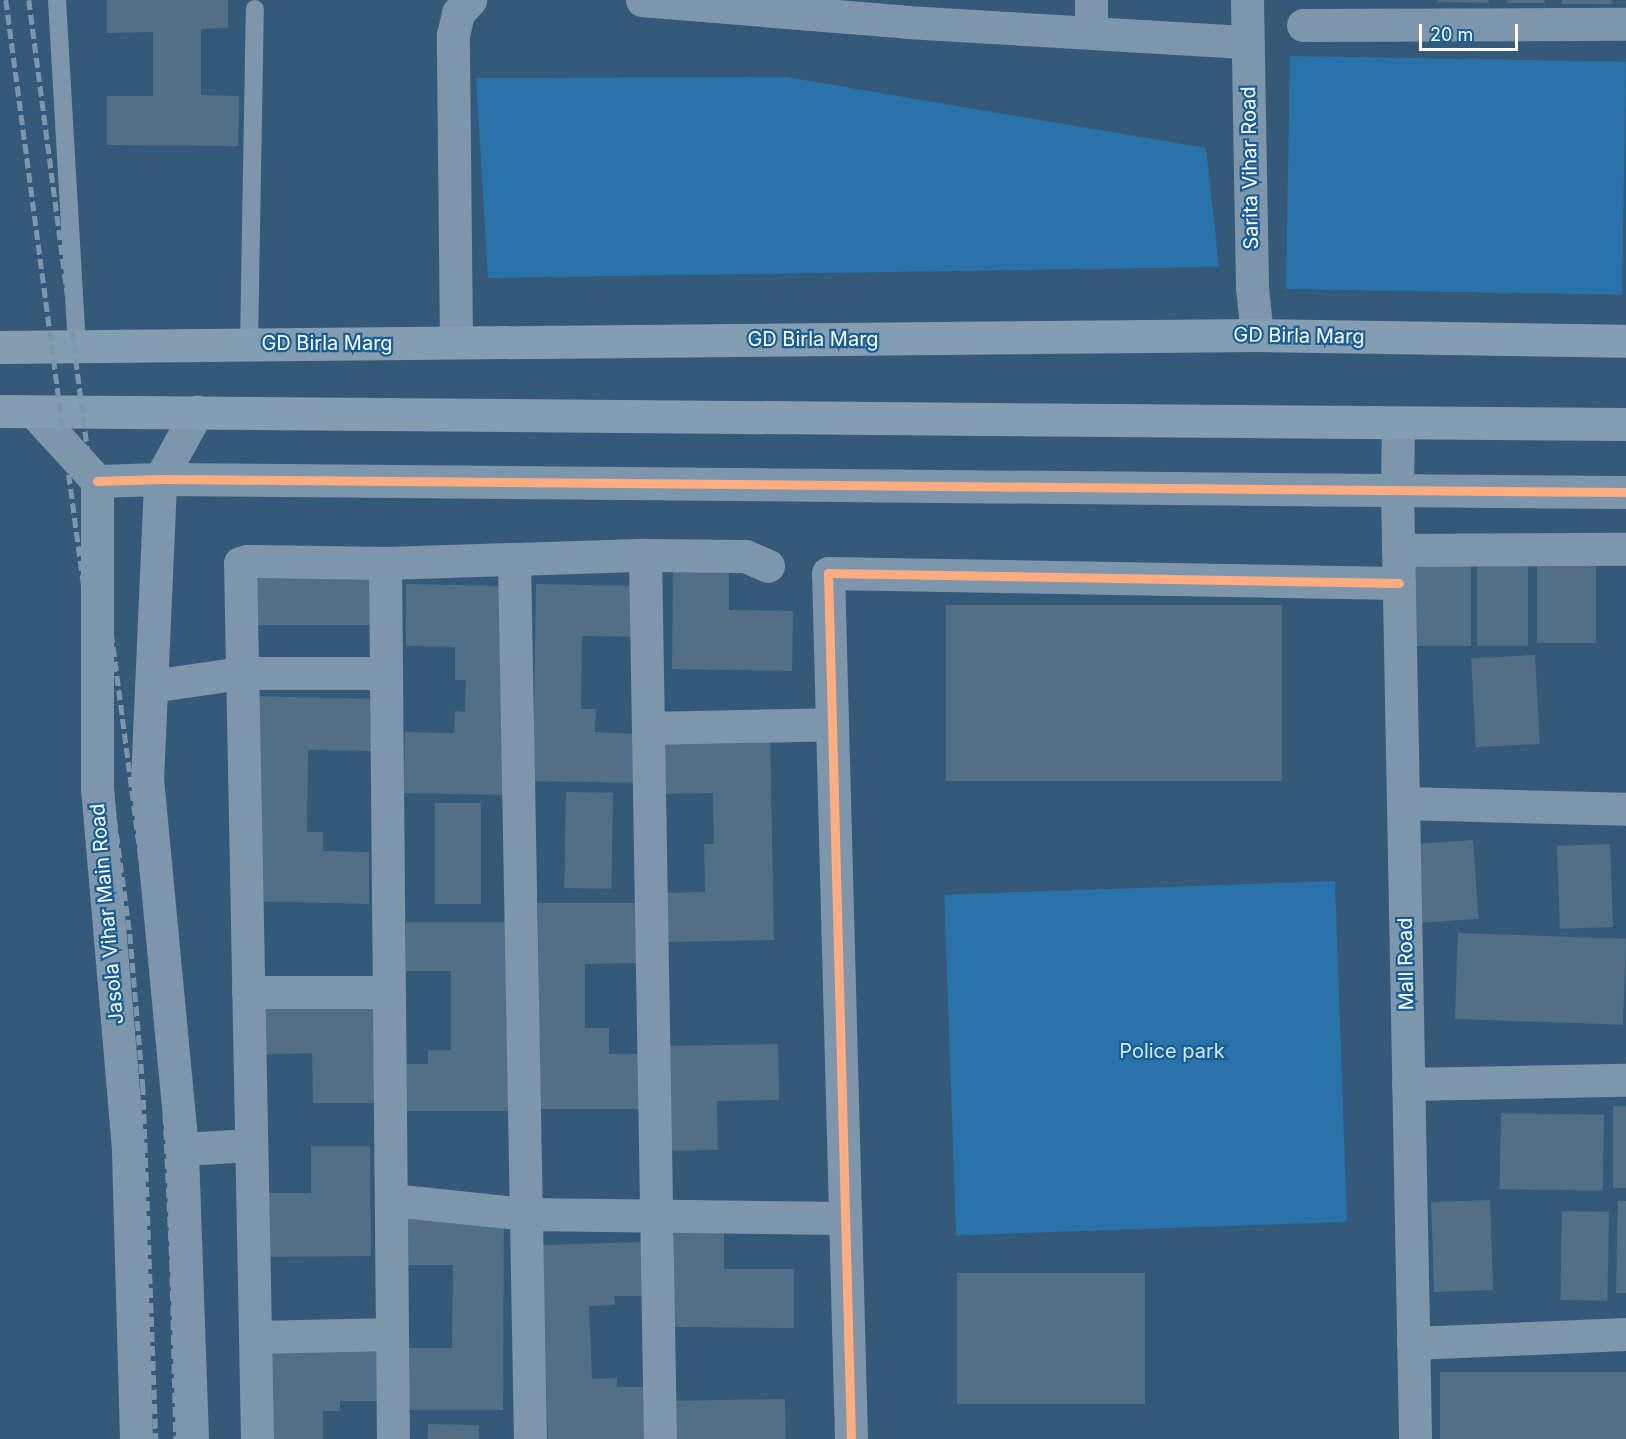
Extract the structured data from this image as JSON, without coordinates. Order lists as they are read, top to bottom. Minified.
{"streets":{"main road":["GD Birla Marg"],"street":["Sarita Vihar Road","Jasola Vihar Main Road","Mall Road"]},"crossings":[["Sarita Vihar Road","GD Birla Marg"]],"parks":["Police park"],"scale_bar":"20 m"}
